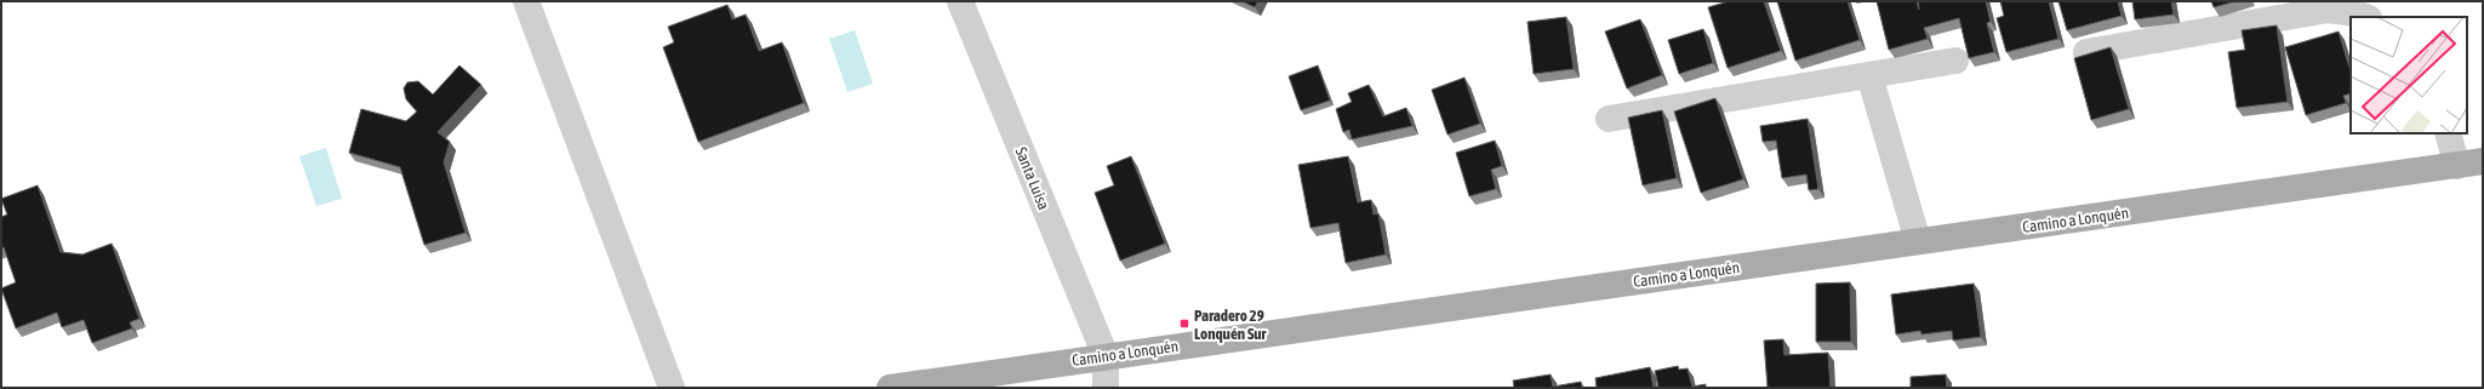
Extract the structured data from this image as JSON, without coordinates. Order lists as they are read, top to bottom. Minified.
{"streets":{"main road":["Camino a Lonquén"],"street":["Santa Luisa"]},"crossings":[["Santa Luisa","Camino a Lonquén"]],"places":{"transit":["Paradero 29 Lonquén Sur"]}}
